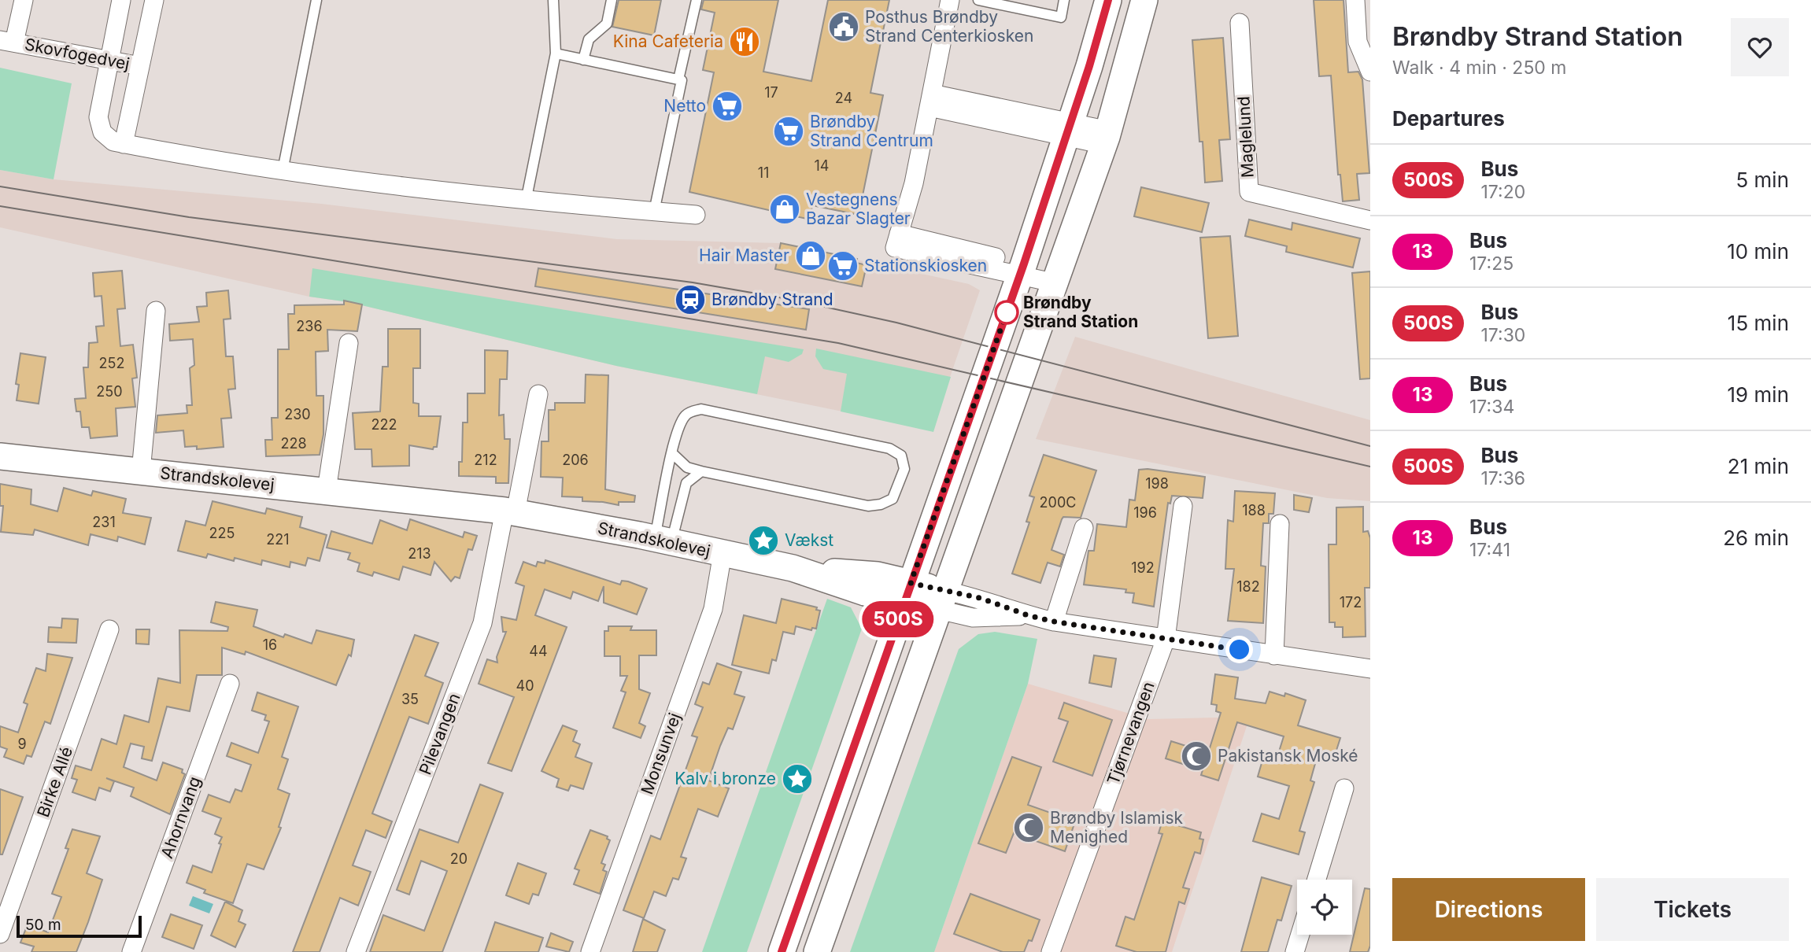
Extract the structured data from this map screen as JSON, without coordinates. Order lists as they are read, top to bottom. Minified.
{"streets":{"street":["Skovfogedvej","Maglelund","Strandskolevej","Tjørnevangen","Pilevangen","Monsunvej","Birke Allé","Ahornvang"]},"crossings":[["Strandskolevej","Tjørnevangen"],["Strandskolevej","Pilevangen"],["Strandskolevej","Monsunvej"]],"places":{"public building":["Posthus Brøndby Strand Centerkiosken"],"restaurant":["Kina Cafeteria"],"supermarket":["Netto","Brøndby Strand Centrum","Stationskiosken"],"shop":["Vestegnens Bazar Slagter","Hair Master"],"station":["Brøndby Strand"],"other":["Brøndby Strand Station"],"place":["Vækst","Kalv i bronze"],"mosque":["Pakistansk Moské","Brøndby Islamisk Menighed"]},"lines":["bus line 500S"],"house_numbers":["17","24","14","11","236","252","250","230","222","228","212","206","198","200C","188","196","231","225","221","213","192","182","172","16","44","40","35","9","20"],"scale_bar":"50 m","page":{"on_map":"500S","heading":[["Brøndby Strand Station","Walk · 4 min · 250 m"],"Departures"],"list":[{"mark":"500S","name":"Bus","note":"17:20","value":"5 min"},{"mark":"13","name":"Bus","note":"17:25","value":"10 min"},{"mark":"500S","name":"Bus","note":"17:30","value":"15 min"},{"mark":"13","name":"Bus","note":"17:34","value":"19 min"},{"mark":"500S","name":"Bus","note":"17:36","value":"21 min"},{"mark":"13","name":"Bus","note":"17:41","value":"26 min"}],"buttons":["Directions","Tickets"],"scale":"50 m"}}
